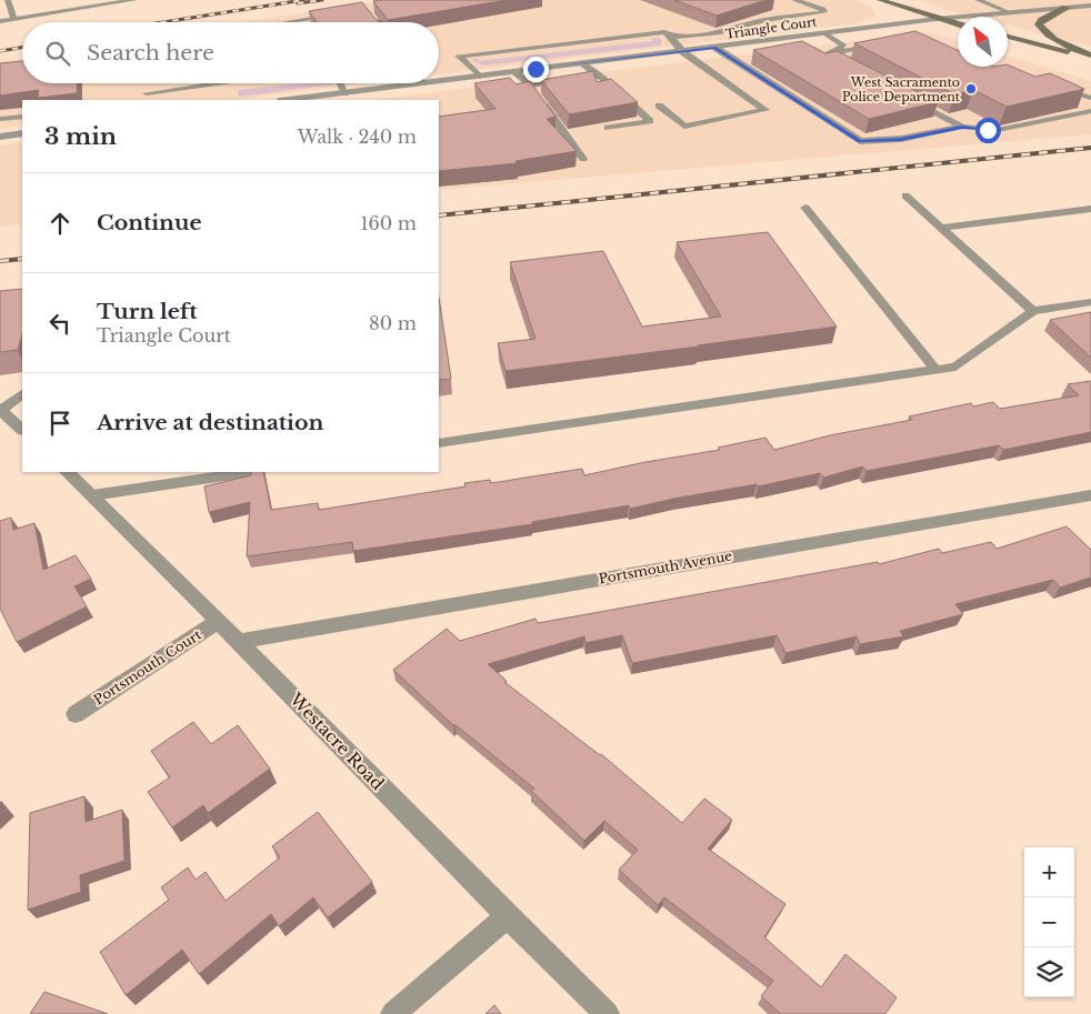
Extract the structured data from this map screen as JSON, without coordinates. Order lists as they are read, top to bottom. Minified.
{"streets":{"street":["Triangle Court","Portsmouth Avenue","Portsmouth Court","Westacre Road"]},"crossings":[["Portsmouth Avenue","Westacre Road"],["Portsmouth Court","Westacre Road"]],"places":["West Sacramento Police Department"],"north":"top left","page":{"search":"Search here","heading":["3 min","Walk · 240 m"],"list":[["Continue","160 m"],["Turn left","Triangle Court","80 m"],"Arrive at destination"],"map_buttons":["+","−"]}}
